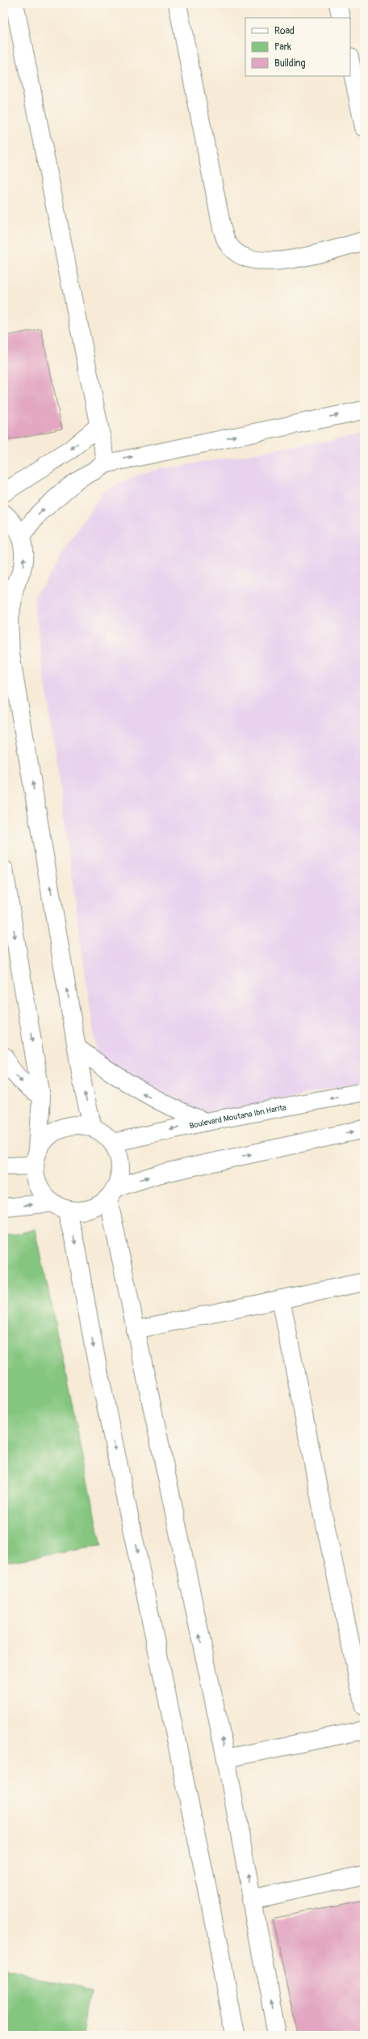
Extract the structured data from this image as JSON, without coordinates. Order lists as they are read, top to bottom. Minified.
{"streets":{"street":["Boulevard Moutana Ibn Harita"]},"legend":["Road","Park","Building"]}
